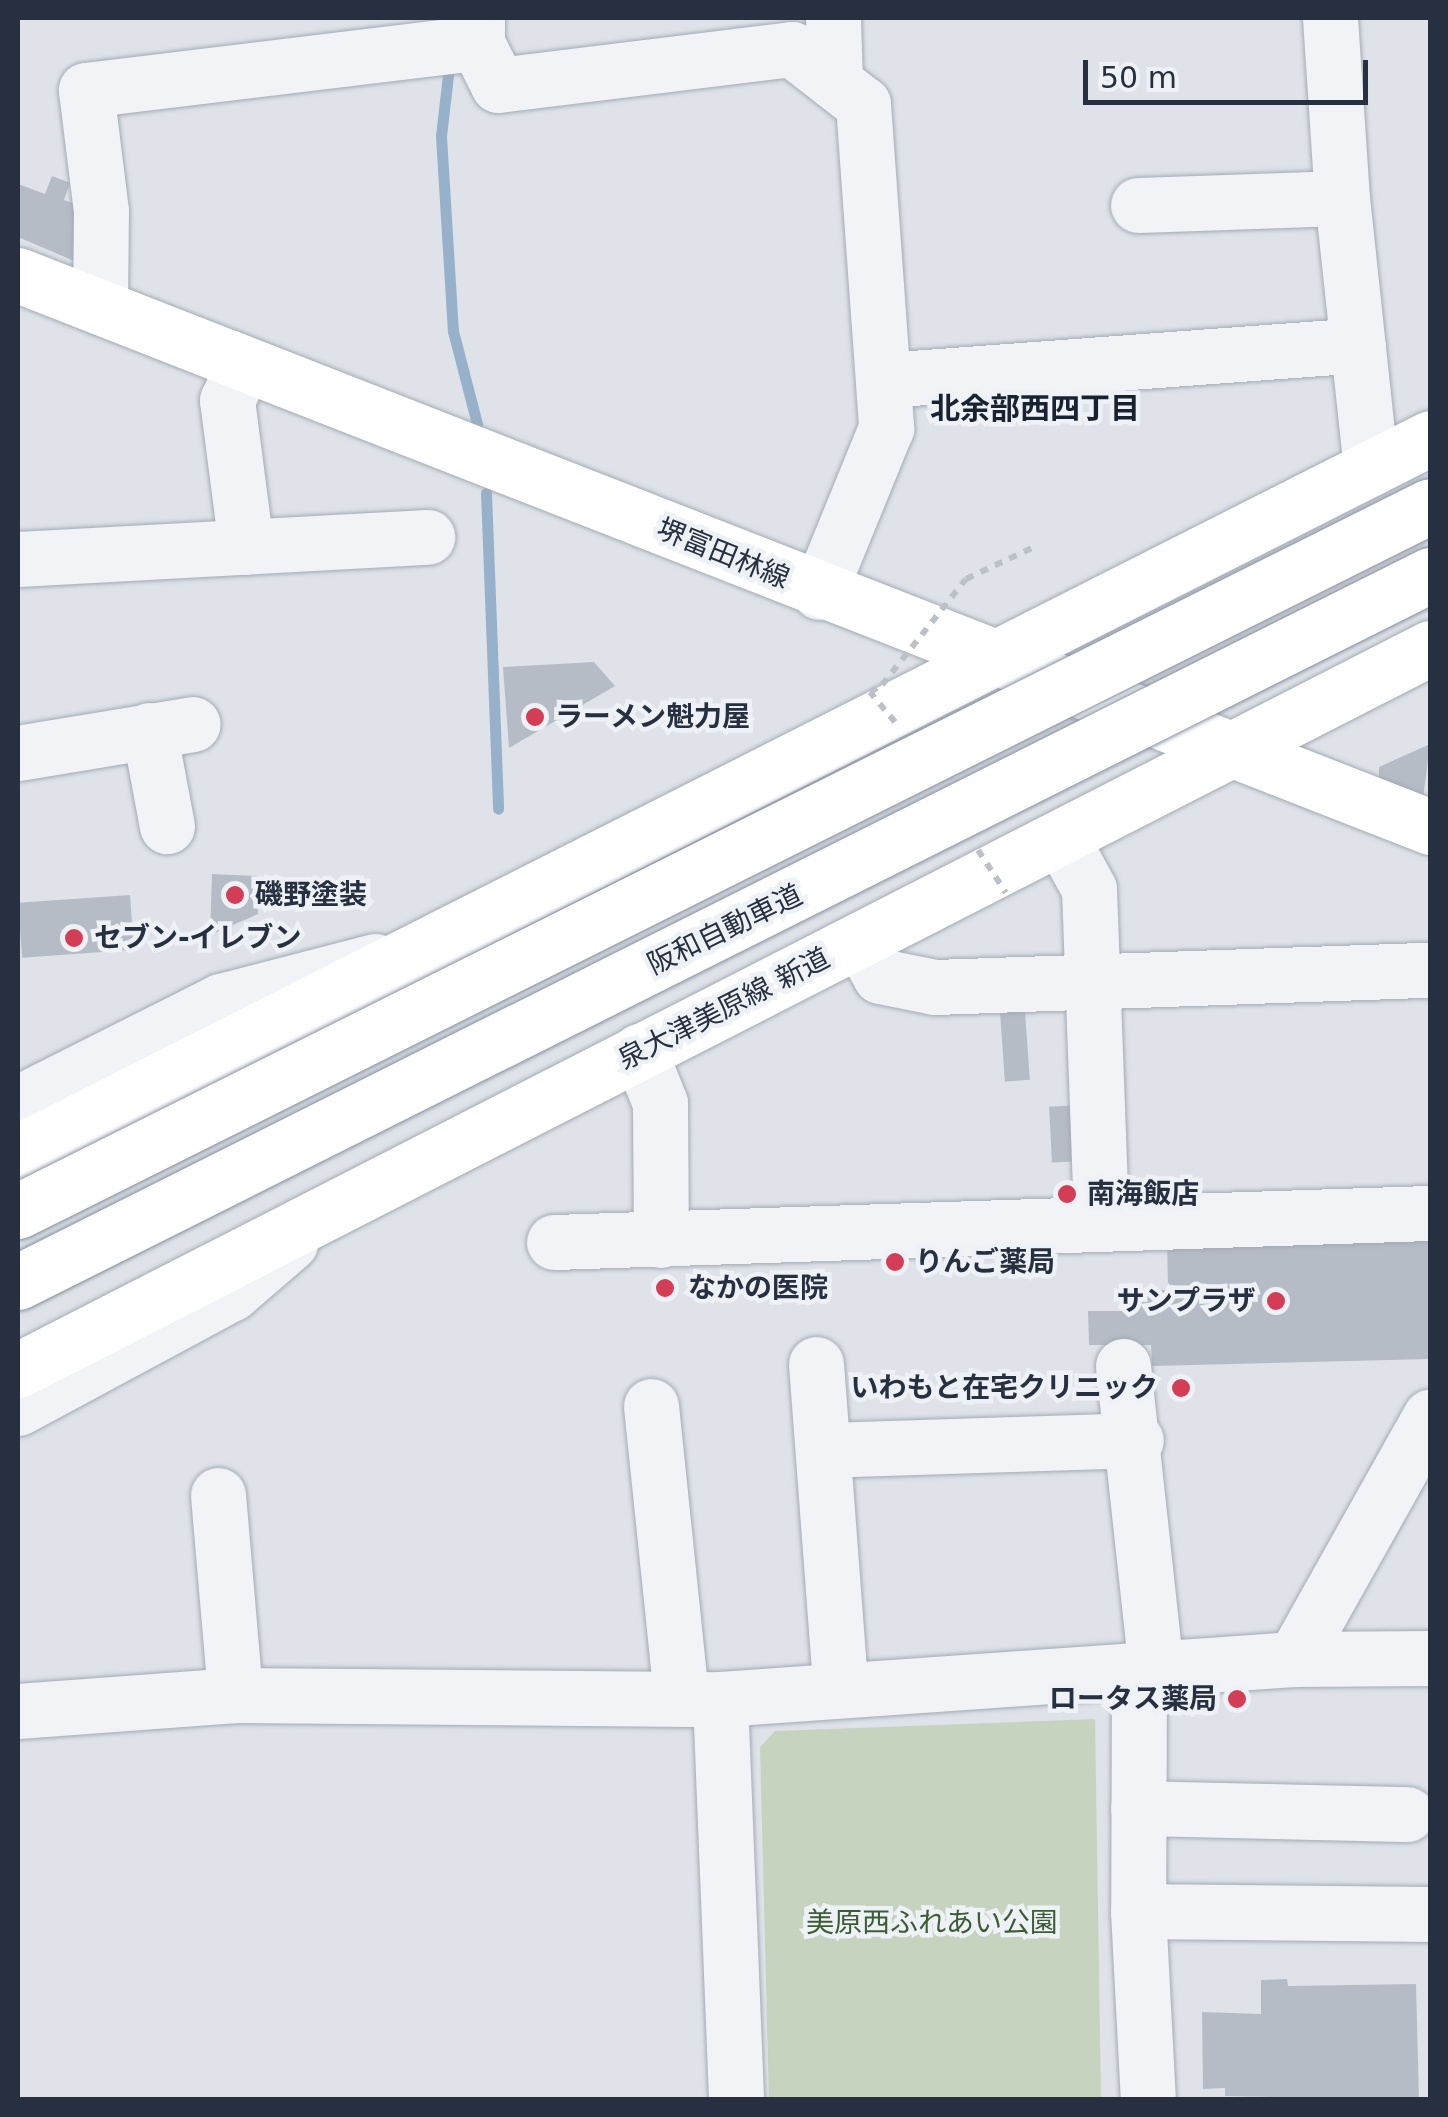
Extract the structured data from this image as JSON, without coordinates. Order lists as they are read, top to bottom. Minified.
{"streets":{"main road":["堺富田林線","阪和自動車道","泉大津美原線 新道"]},"crossings":[["堺富田林線","泉大津美原線 新道"]],"districts":["北余部西四丁目"],"parks":["美原西ふれあい公園"],"places":["ラーメン魁力屋","磯野塗装","セブン-イレブン","南海飯店","りんご薬局","なかの医院","サンプラザ","いわもと在宅クリニック","ロータス薬局"],"scale_bar":"50 m"}
